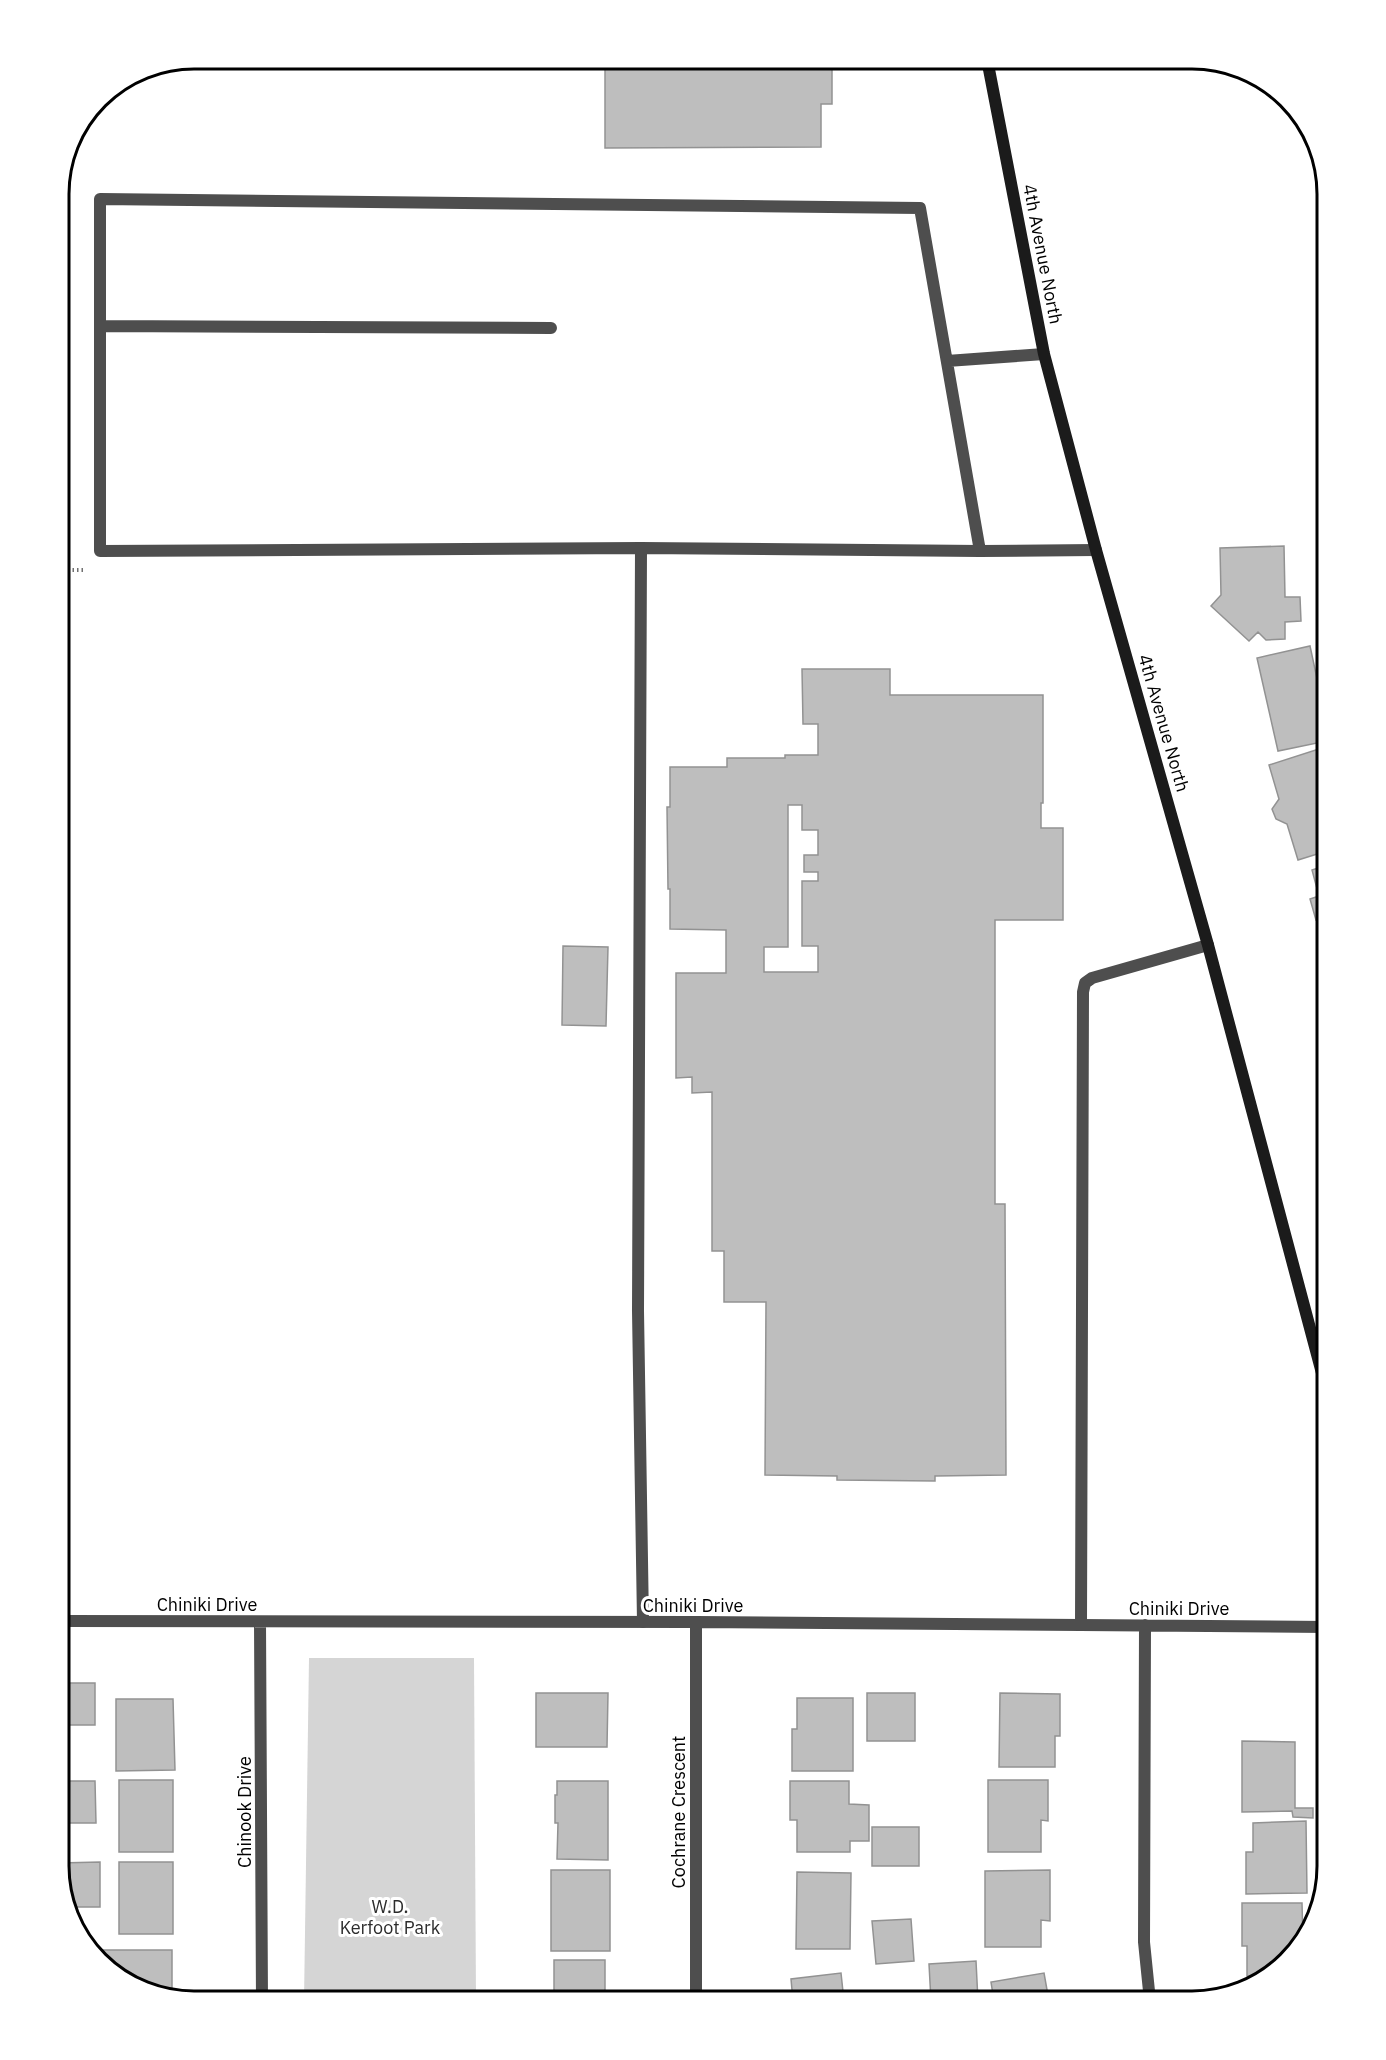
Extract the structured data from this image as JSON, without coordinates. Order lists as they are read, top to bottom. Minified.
{"streets":{"street":["4th Avenue North","Chiniki Drive","Chinook Drive","Cochrane Crescent"]},"crossings":[["Chiniki Drive","Chinook Drive"],["Chiniki Drive","Cochrane Crescent"]],"parks":["W.D. Kerfoot Park"]}
